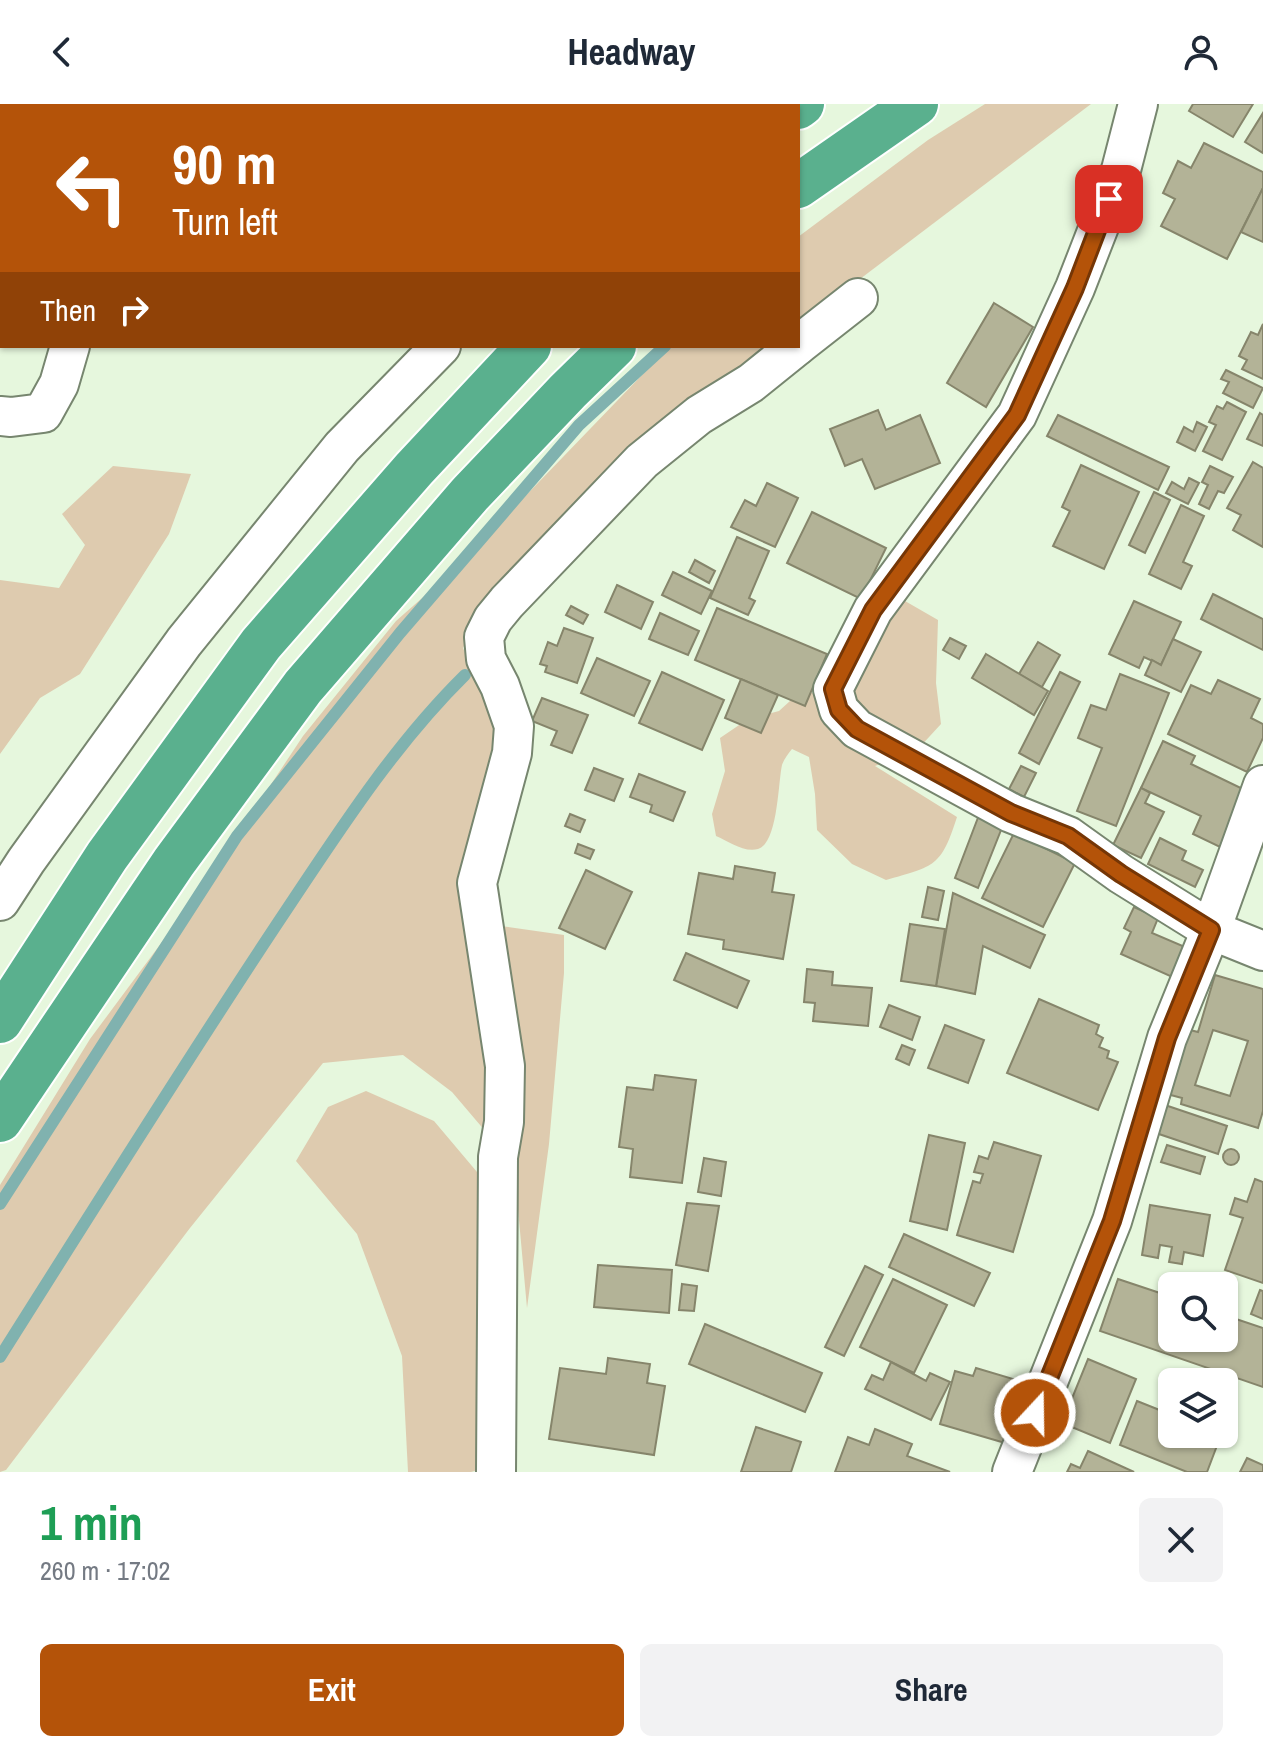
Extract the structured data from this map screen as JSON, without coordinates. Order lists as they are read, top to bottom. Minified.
{"page":{"header":"Headway","turn":["90 m","Turn left"],"then":"Then","heading":["1 min","260 m · 17:02"],"buttons":["Exit","Share"]}}
